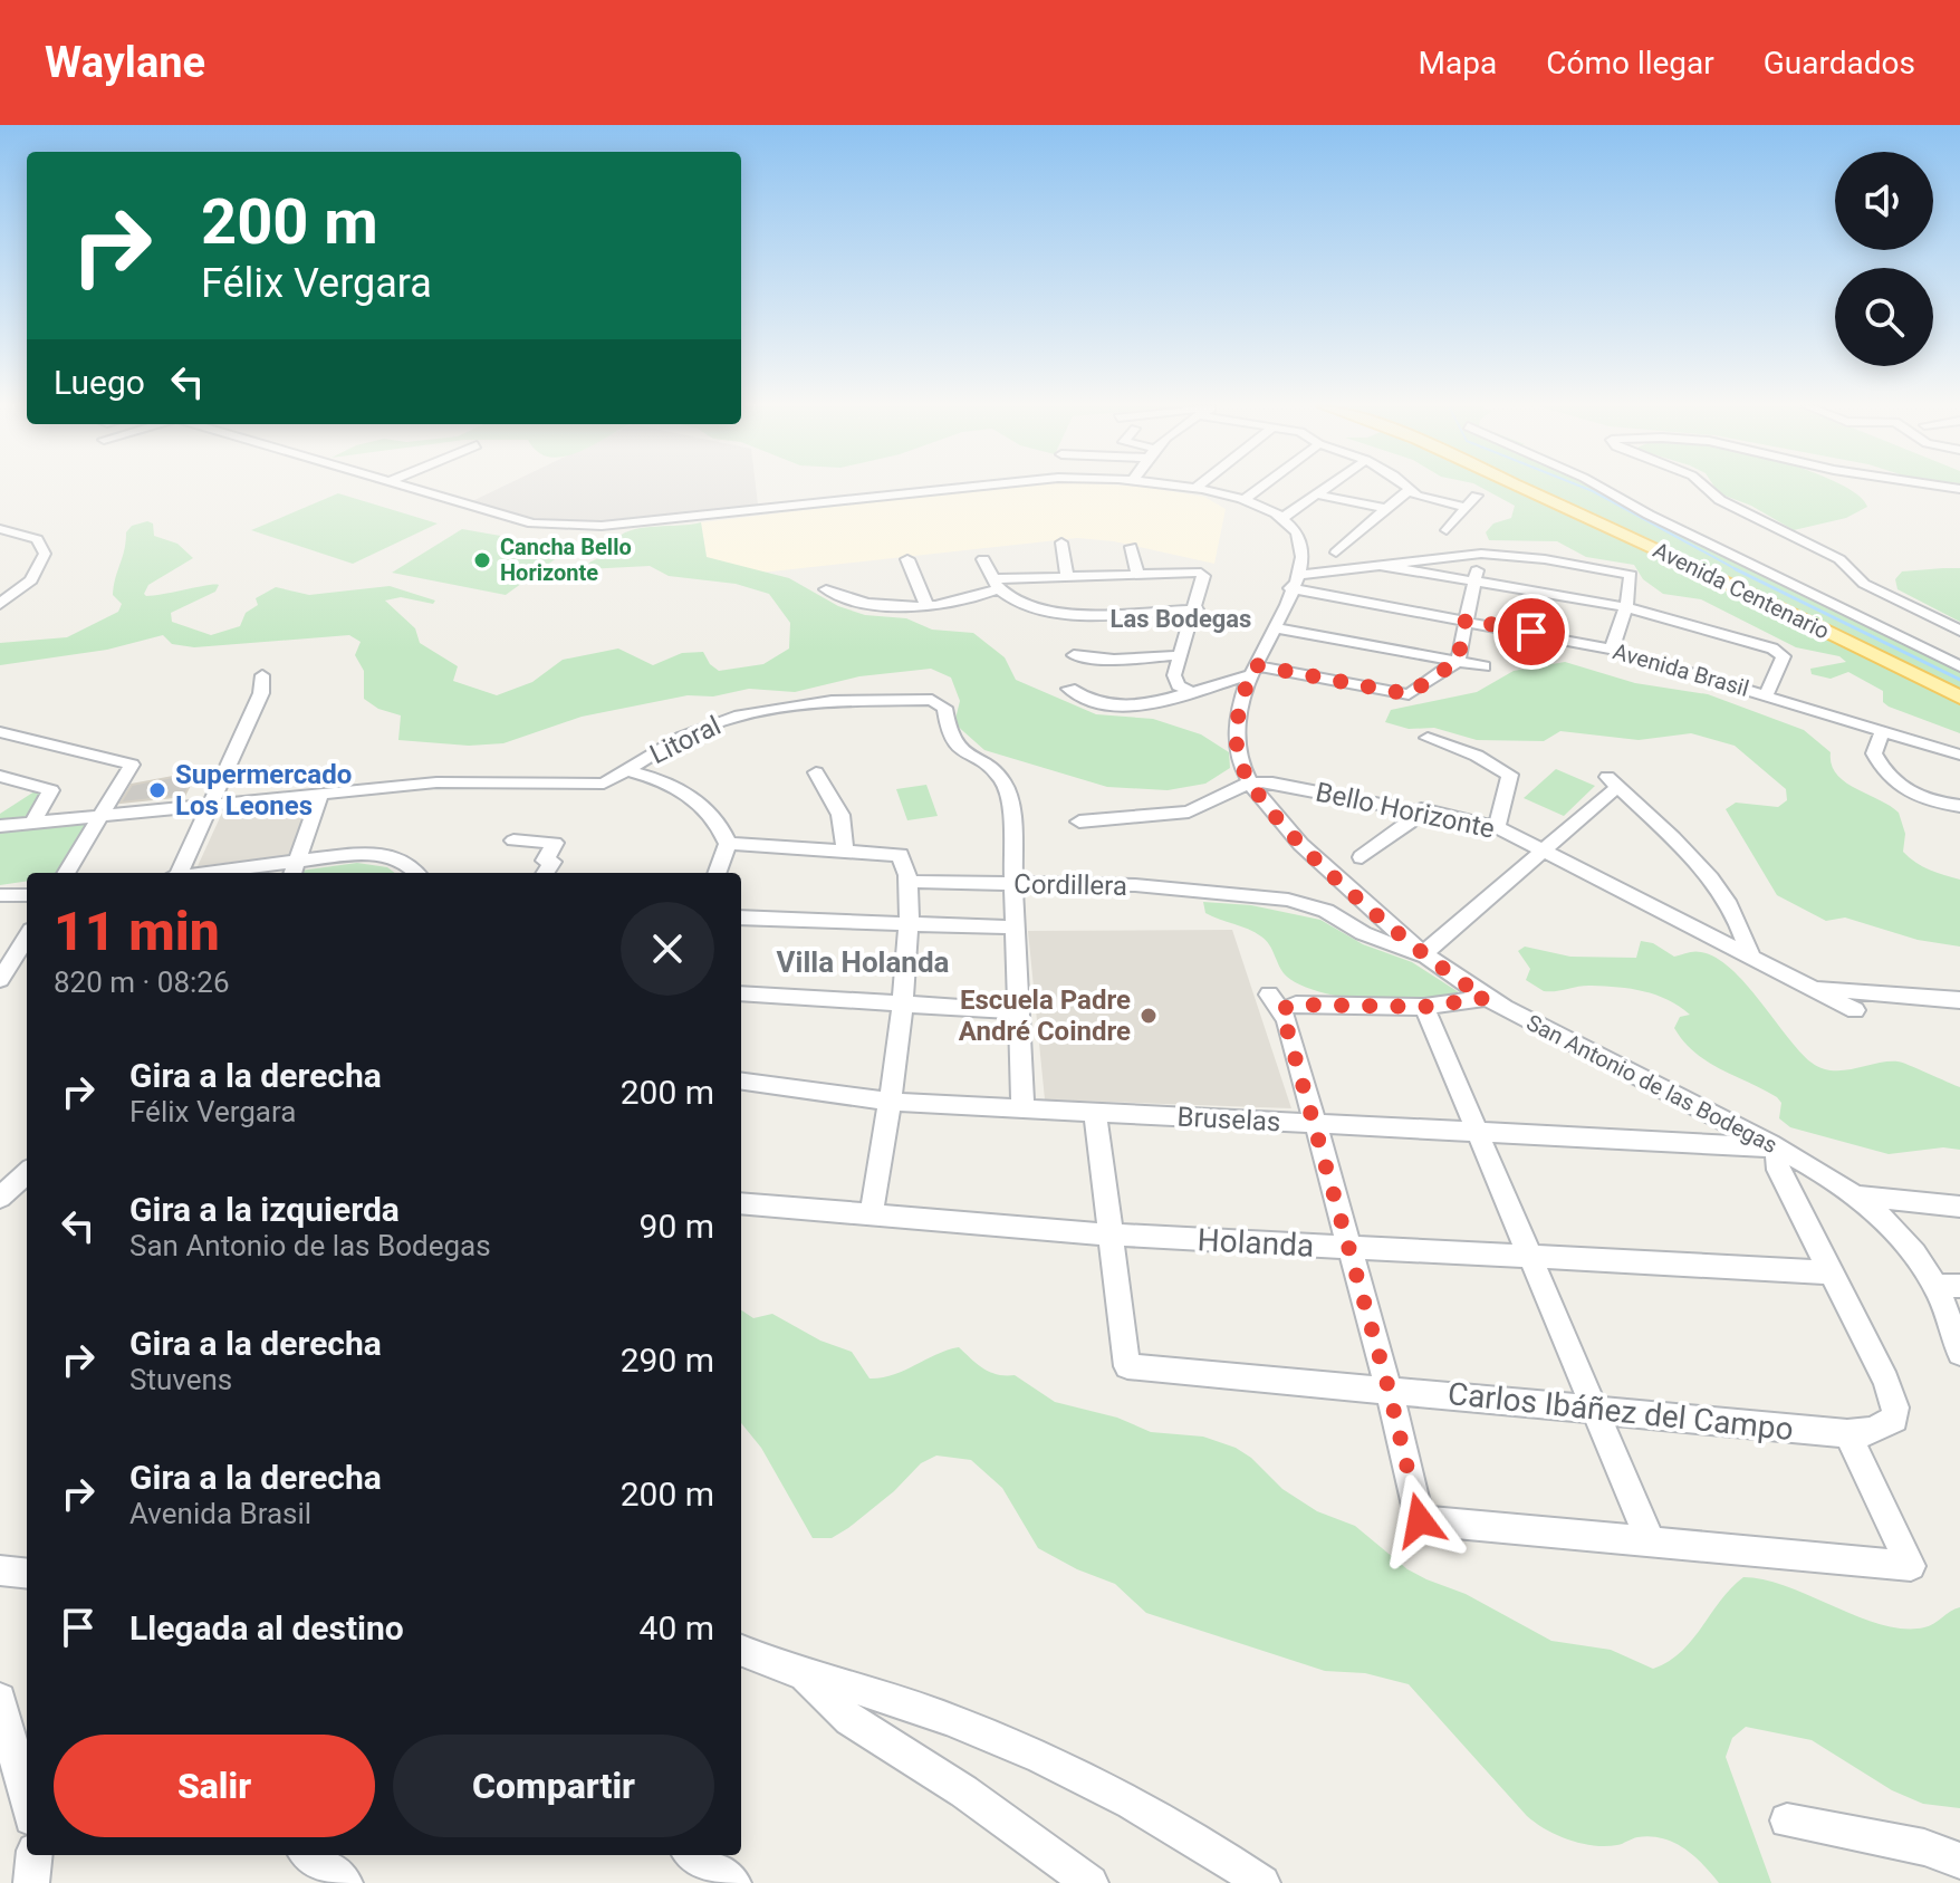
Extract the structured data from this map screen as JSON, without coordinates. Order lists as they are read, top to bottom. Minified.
{"streets":{"main road":["Avenida Centenario"],"street":["Avenida Brasil","Litoral","Bello Horizonte","Cordillera","San Antonio de las Bodegas","Bruselas","Holanda","Carlos Ibáñez del Campo"]},"crossings":[["Avenida Brasil","San Antonio de las Bodegas"],["Litoral","Cordillera"],["Litoral","Bruselas"],["Bello Horizonte","San Antonio de las Bodegas"],["Cordillera","San Antonio de las Bodegas"],["San Antonio de las Bodegas","Bruselas"],["Holanda","Carlos Ibáñez del Campo"]],"districts":["Las Bodegas","Villa Holanda"],"places":["Cancha Bello Horizonte","Supermercado Los Leones","Escuela Padre André Coindre"],"page":{"header":"Waylane","nav":["Mapa","Cómo llegar","Guardados"],"turn":["200 m","Félix Vergara"],"then":"Luego","heading":["11 min","820 m · 08:26"],"list":[{"name":"Gira a la derecha","note":"Félix Vergara","value":"200 m"},{"name":"Gira a la izquierda","note":"San Antonio de las Bodegas","value":"90 m"},{"name":"Gira a la derecha","note":"Stuvens","value":"290 m"},{"name":"Gira a la derecha","note":"Avenida Brasil","value":"200 m"},{"name":"Llegada al destino","value":"40 m"}],"buttons":["Salir","Compartir"]}}
